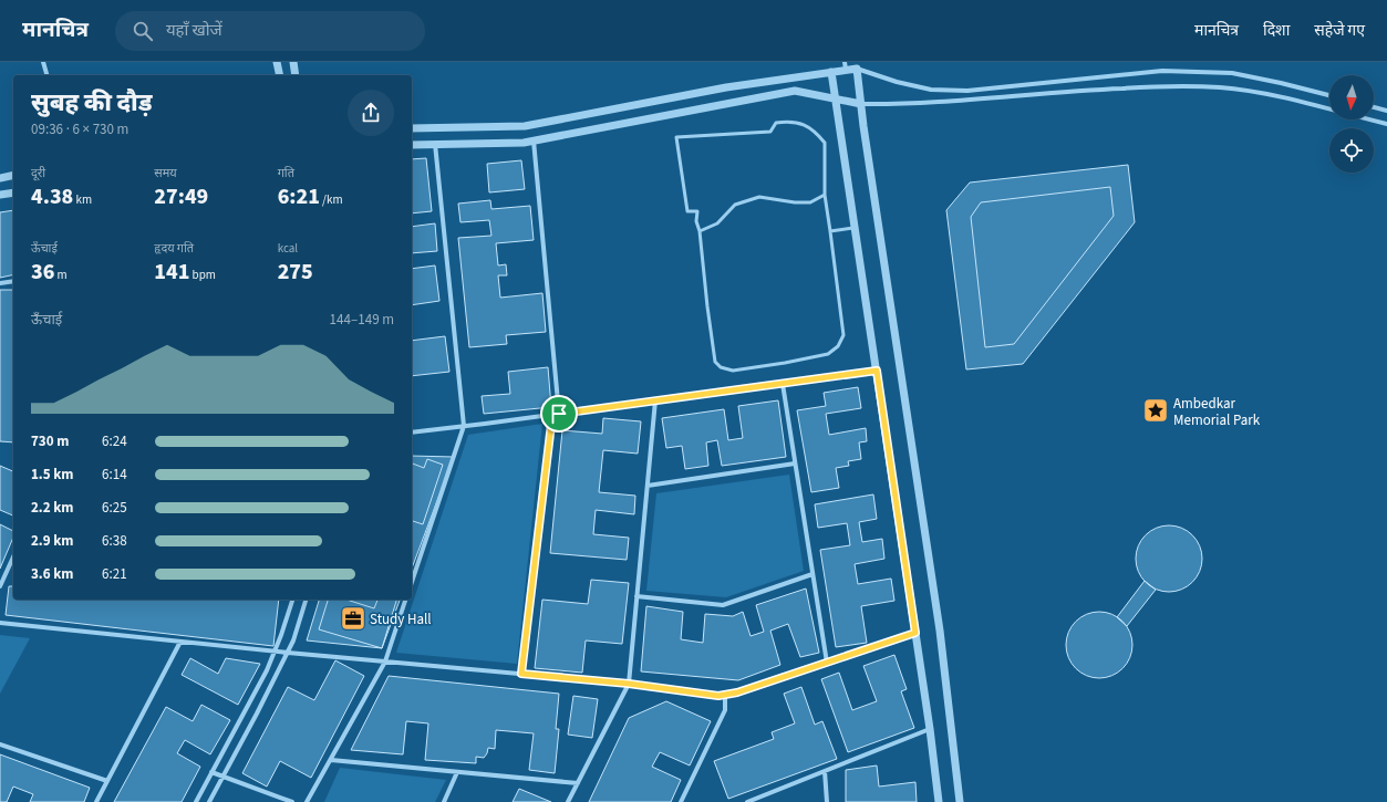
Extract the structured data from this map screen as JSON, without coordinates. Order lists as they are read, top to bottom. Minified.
{"places":{"place":["Ambedkar Memorial Park"],"office":["Study Hall"]},"north":"bottom","page":{"header":"मानचित्र","search":"यहाँ खोजें","nav":["मानचित्र","दिशा","सहेजे गए"],"heading":["सुबह की दौड़","09:36 · 6 × 730 m"],"stats":[["दूरी","4.38 km"],["समय","27:49"],["गति","6:21 /km"],["ऊँचाई","36 m"],["हृदय गति","141 bpm"],["kcal","275"]],"chart":["ऊँचाई","144–149 m"],"list":[{"name":"730 m","note":"6:24"},{"name":"1.5 km","note":"6:14"},{"name":"2.2 km","note":"6:25"},{"name":"2.9 km","note":"6:38"},{"name":"3.6 km","note":"6:21"}]}}
